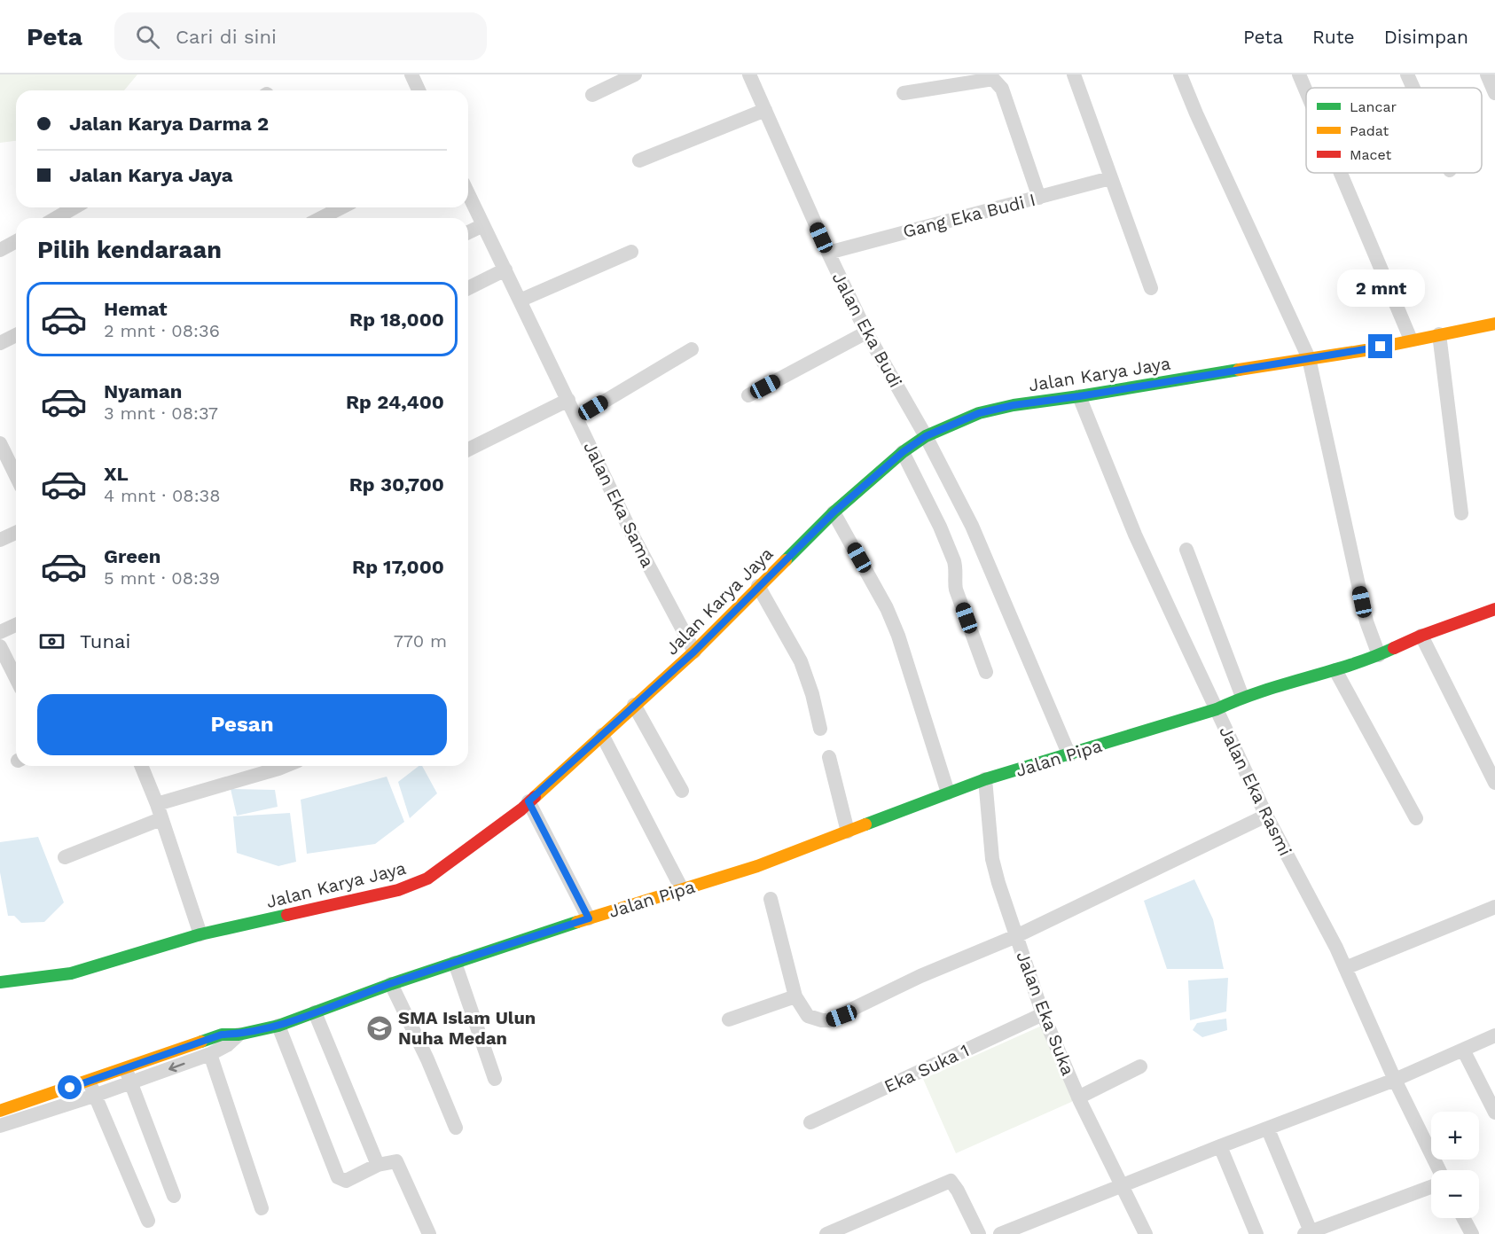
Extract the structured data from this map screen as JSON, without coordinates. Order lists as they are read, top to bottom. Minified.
{"streets":{"main road":["Jalan Karya Jaya","Jalan Pipa"],"street":["Gang Eka Budi I","Jalan Eka Budi","Jalan Eka Sama","Jalan Eka Rasmi","Jalan Eka Suka","Eka Suka 1"]},"crossings":[["Gang Eka Budi I","Jalan Eka Budi"],["Jalan Eka Budi","Jalan Karya Jaya"],["Jalan Eka Budi","Jalan Pipa"],["Jalan Karya Jaya","Jalan Eka Sama"],["Jalan Karya Jaya","Jalan Eka Rasmi"],["Jalan Pipa","Jalan Eka Rasmi"],["Jalan Pipa","Jalan Eka Suka"],["Jalan Eka Suka","Eka Suka 1"]],"places":{"school or university":["SMA Islam Ulun Nuha Medan"]},"legend":["Lancar","Padat","Macet"],"page":{"header":"Peta","search":"Cari di sini","nav":["Peta","Rute","Disimpan"],"banner":["Jalan Karya Darma 2","Jalan Karya Jaya"],"heading":"Pilih kendaraan","bubble":"2 mnt","list":[{"name":"Hemat","note":"2 mnt · 08:36","value":"Rp 18,000"},{"name":"Nyaman","note":"3 mnt · 08:37","value":"Rp 24,400"},{"name":"XL","note":"4 mnt · 08:38","value":"Rp 30,700"},{"name":"Green","note":"5 mnt · 08:39","value":"Rp 17,000"}],"pay":["Tunai","770 m"],"buttons":"Pesan","map_buttons":["+","−"]}}
